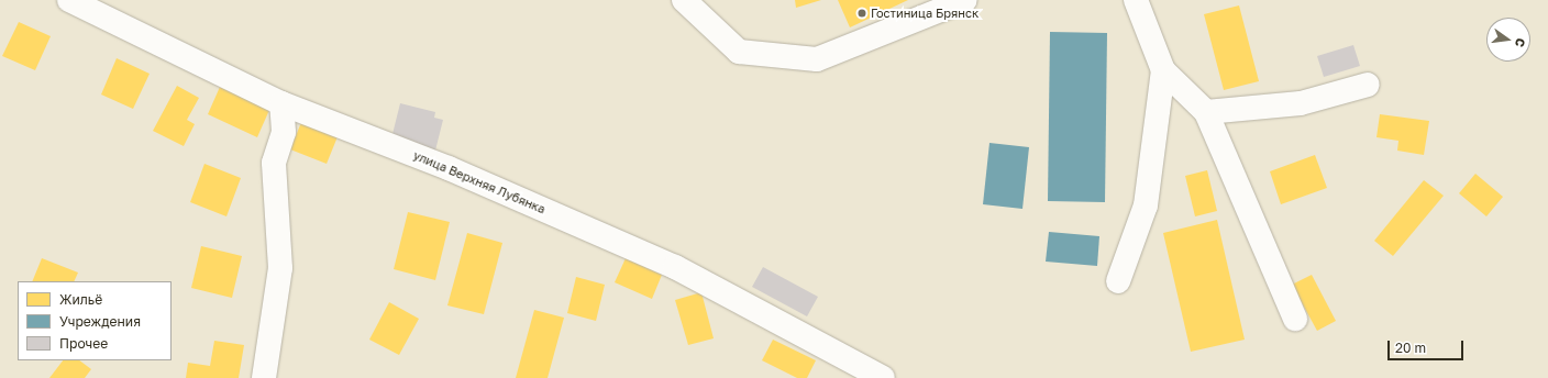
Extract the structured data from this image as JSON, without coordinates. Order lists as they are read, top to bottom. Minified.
{"streets":{"street":["улица Верхняя Лубянка"]},"places":["Гостиница Брянск"],"legend":["Жильё","Учреждения","Прочее"],"scale_bar":"20 m","north":"right"}
